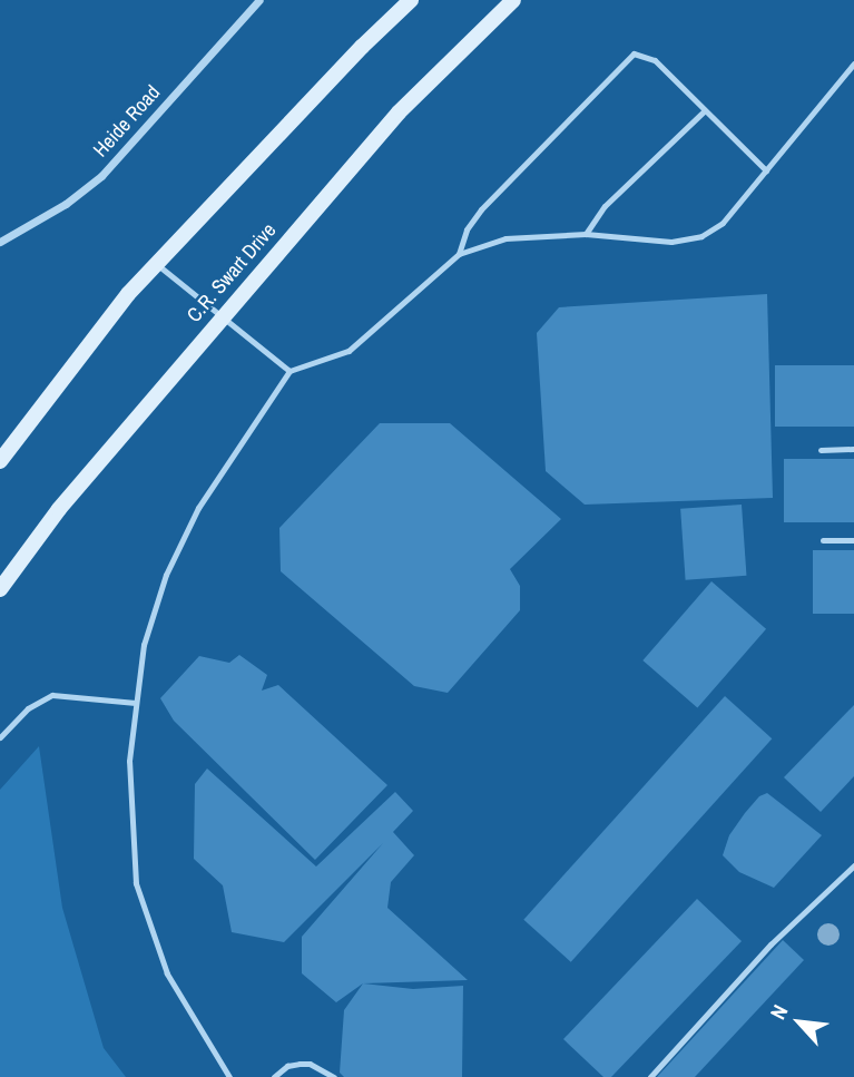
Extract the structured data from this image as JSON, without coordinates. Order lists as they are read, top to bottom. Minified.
{"streets":{"main road":["C.R. Swart Drive"],"street":["Heide Road"]},"north":"top left"}
